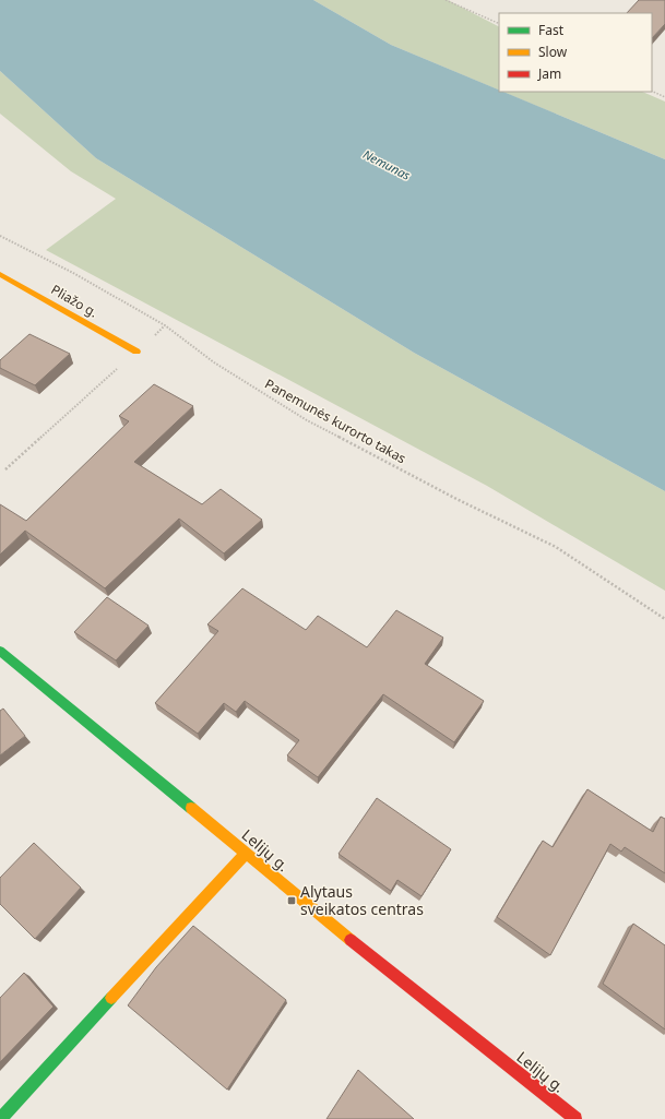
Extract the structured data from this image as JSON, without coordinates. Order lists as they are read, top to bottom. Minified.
{"streets":{"street":["Pliažo g.","Lelijų g."],"path":["Panemunės kurorto takas"]},"water":["Nemunas"],"places":{"transit":["Alytaus sveikatos centras"]},"legend":["Fast","Slow","Jam"]}
